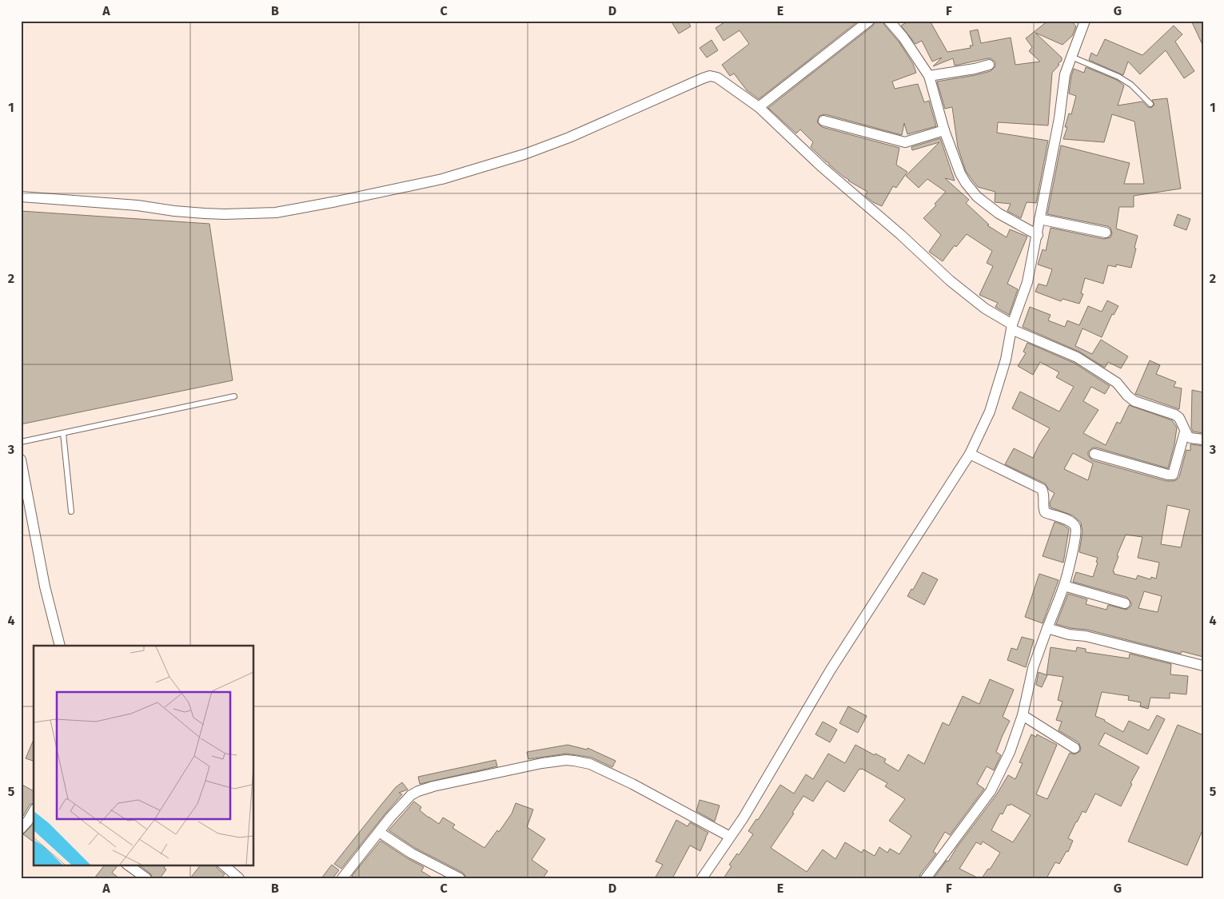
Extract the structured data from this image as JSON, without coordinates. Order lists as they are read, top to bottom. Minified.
{"grid":{"columns":["A","B","C","D","E","F","G"],"rows":["1","2","3","4","5"]}}
